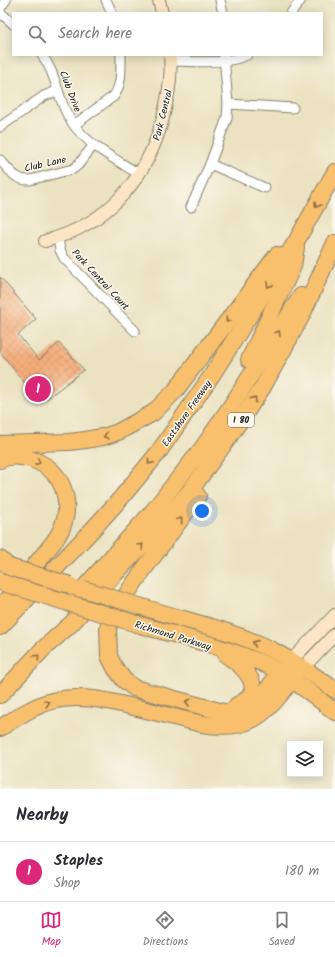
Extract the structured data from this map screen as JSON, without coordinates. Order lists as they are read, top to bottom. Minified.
{"streets":{"highway":["Eastshore Freeway","I 80","Richmond Parkway"],"street":["Club Drive","Park Central","Club Lane","Park Central Court"]},"crossings":[["Club Drive","Park Central"],["Club Drive","Club Lane"],["Park Central","Park Central Court"]],"page":{"search":"Search here","pins":"1","heading":"Nearby","list":[{"mark":"1","name":"Staples","note":"Shop","value":"180 m"}],"nav":["Map","Directions","Saved"]}}
